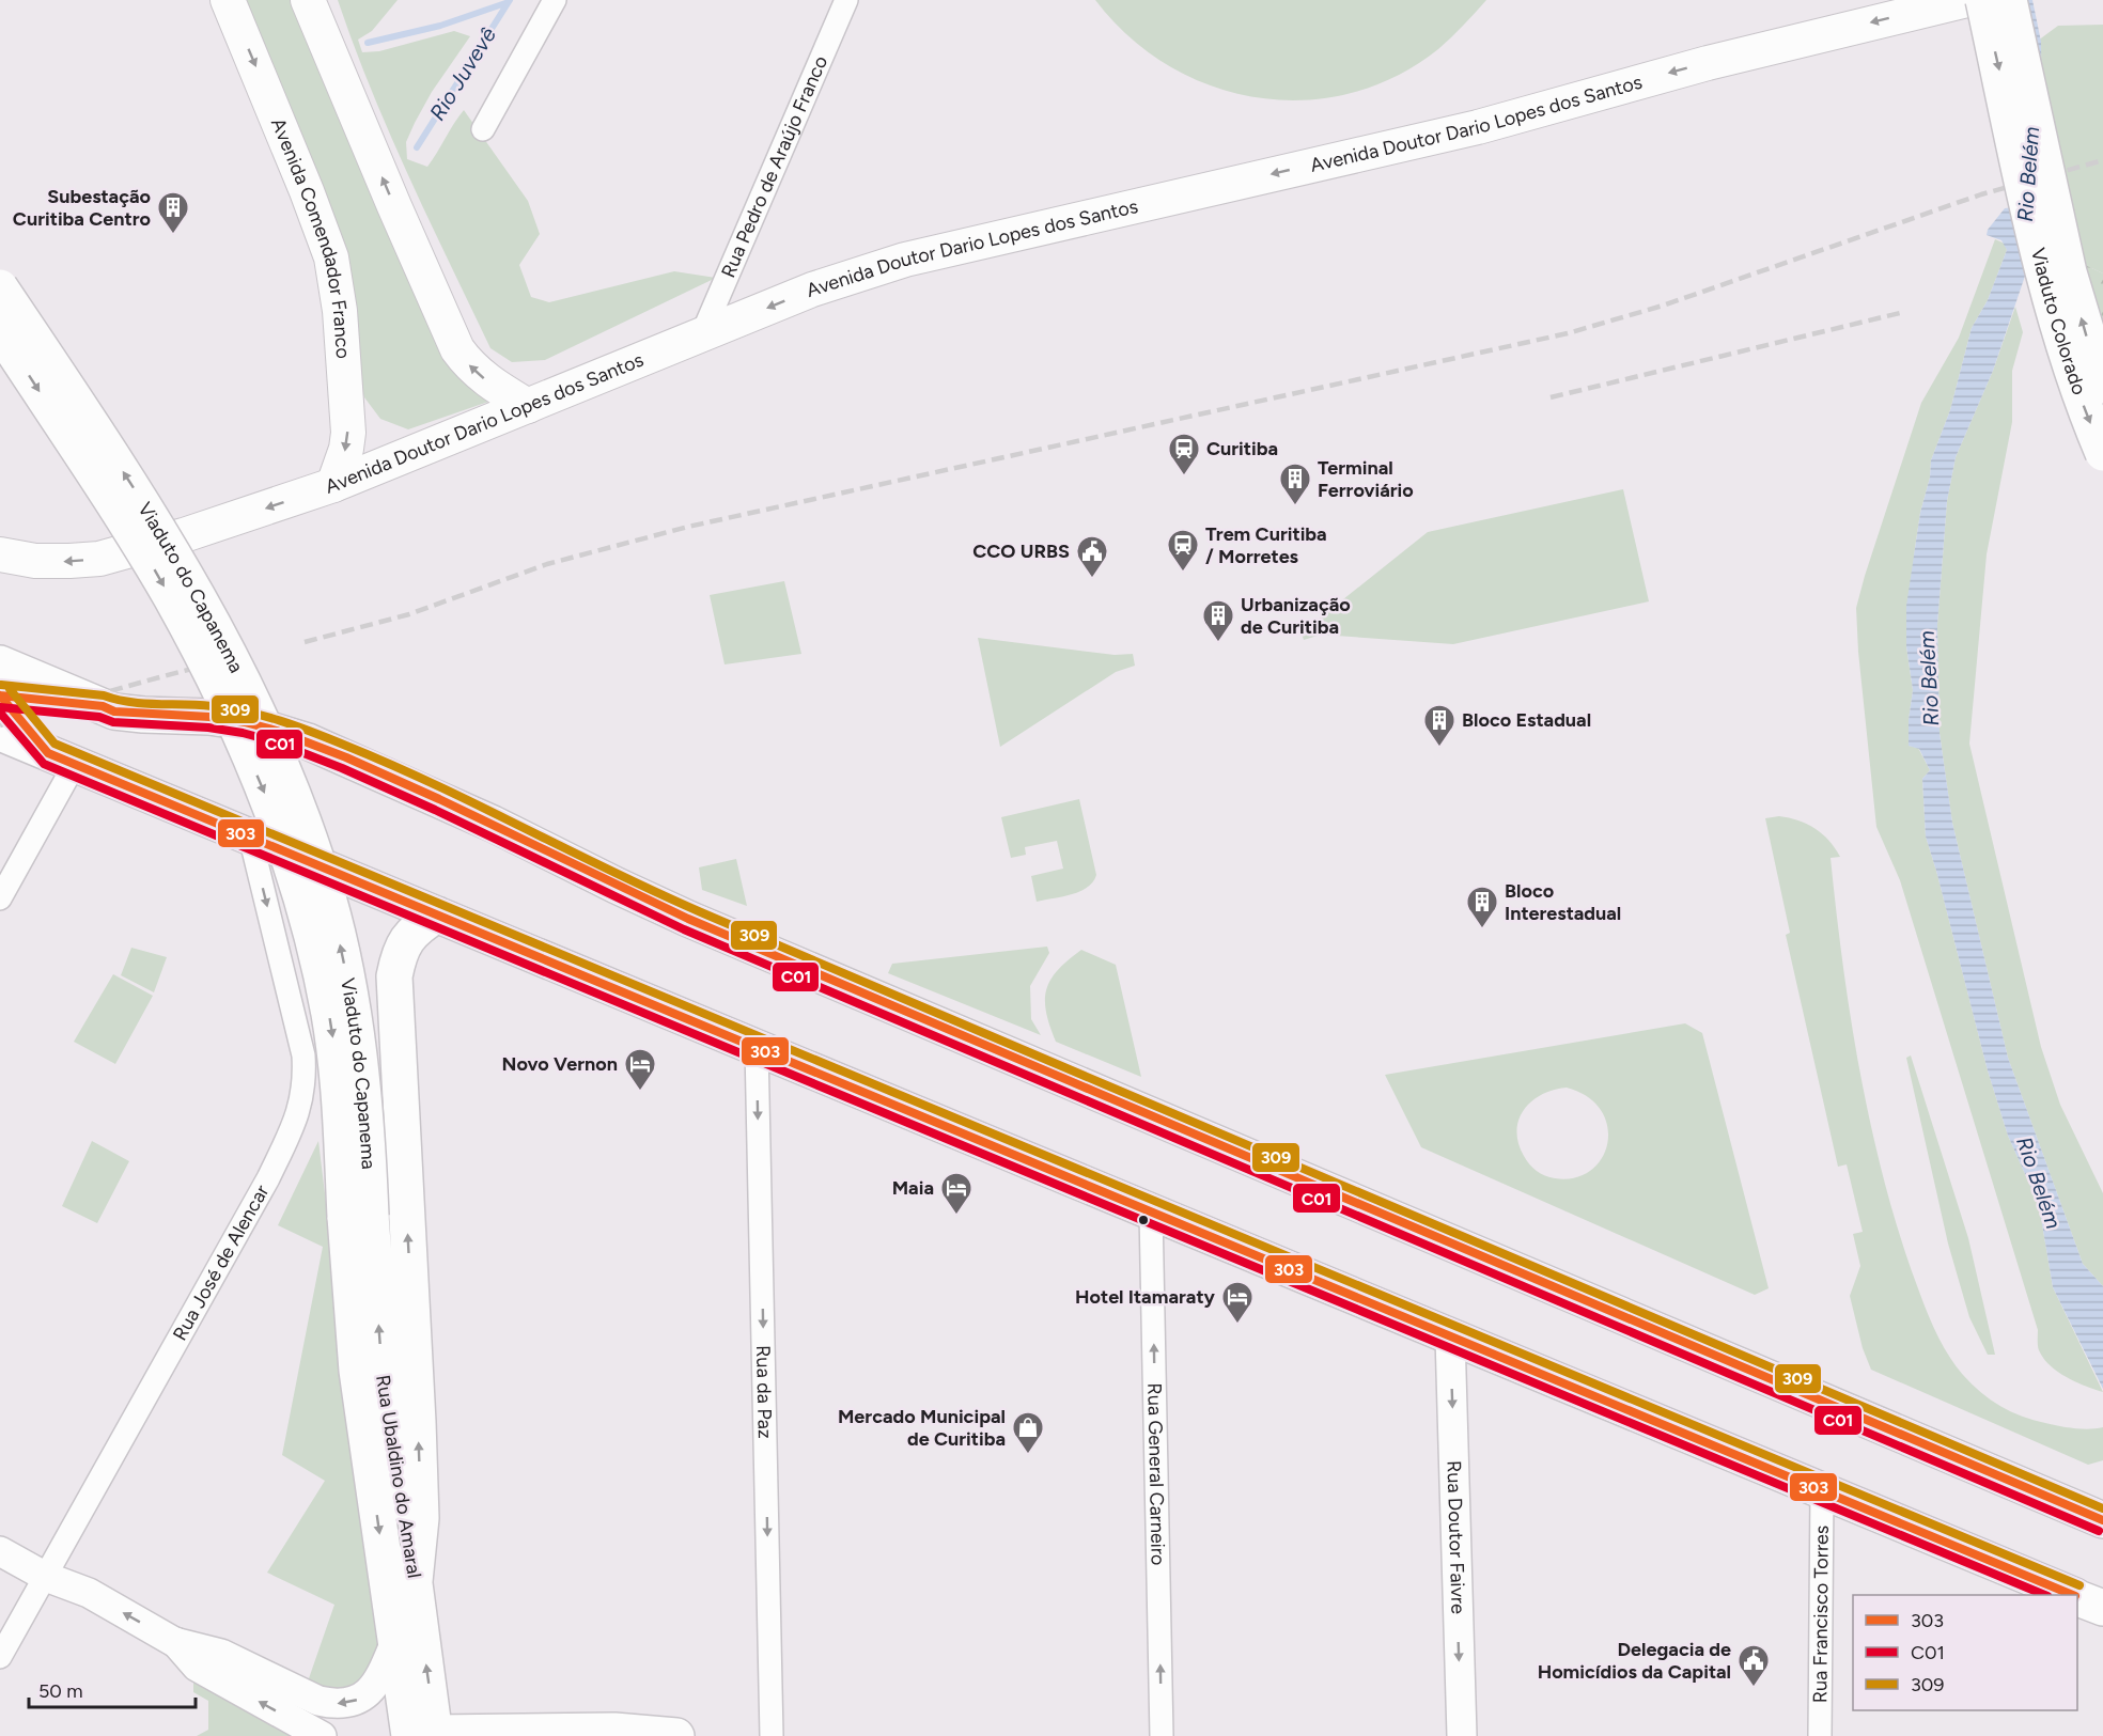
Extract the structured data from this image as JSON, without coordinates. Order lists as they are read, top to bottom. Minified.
{"streets":{"main road":["Avenida Doutor Dario Lopes dos Santos","Avenida Comendador Franco","Viaduto Colorado","Viaduto do Capanema","Rua Ubaldino do Amaral"],"street":["Rua Pedro de Araújo Franco","Rua José de Alencar","Rua da Paz","Rua General Carneiro","Rua Doutor Faivre","Rua Francisco Torres"]},"crossings":[["Avenida Doutor Dario Lopes dos Santos","Rua Pedro de Araújo Franco"],["Avenida Doutor Dario Lopes dos Santos","Avenida Comendador Franco"],["Viaduto do Capanema","Rua Ubaldino do Amaral"]],"one_way":["Avenida Doutor Dario Lopes dos Santos","Rua José de Alencar","Rua da Paz","Rua General Carneiro","Rua Doutor Faivre"],"water":["Rio Juvevê","Rio Belém"],"places":{"building":["Subestação Curitiba Centro","Terminal Ferroviário","Urbanização de Curitiba","Bloco Estadual","Bloco Interestadual"],"station":["Curitiba","Trem Curitiba / Morretes"],"public building":["CCO URBS","Delegacia de Homicídios da Capital"],"hotel":["Novo Vernon","Maia","Hotel Itamaraty"],"shop":["Mercado Municipal de Curitiba"]},"lines":["transit line 309","transit line 303","transit line C01"],"legend":["303","C01","309"],"scale_bar":"50 m"}
